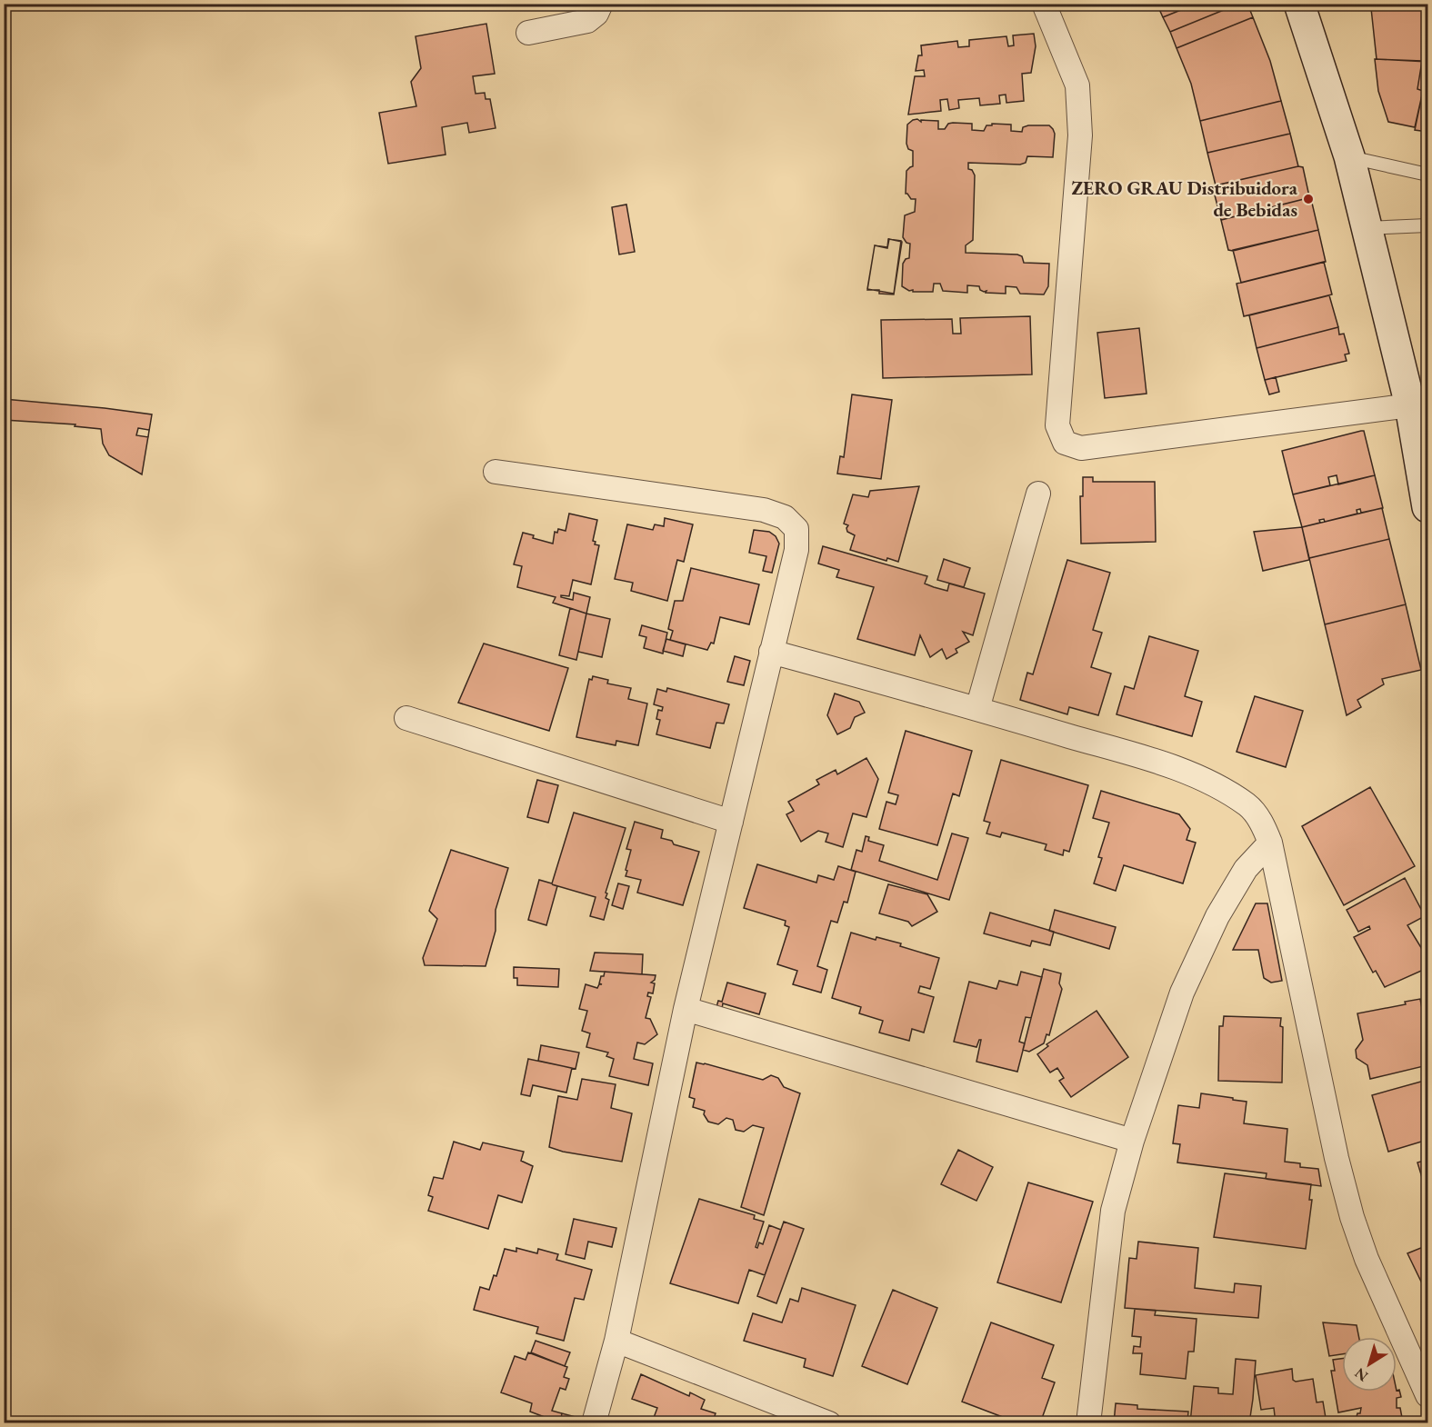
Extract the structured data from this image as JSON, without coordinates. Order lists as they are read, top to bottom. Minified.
{"places":["ZERO GRAU Distribuidora de Bebidas"],"north":"bottom left"}
